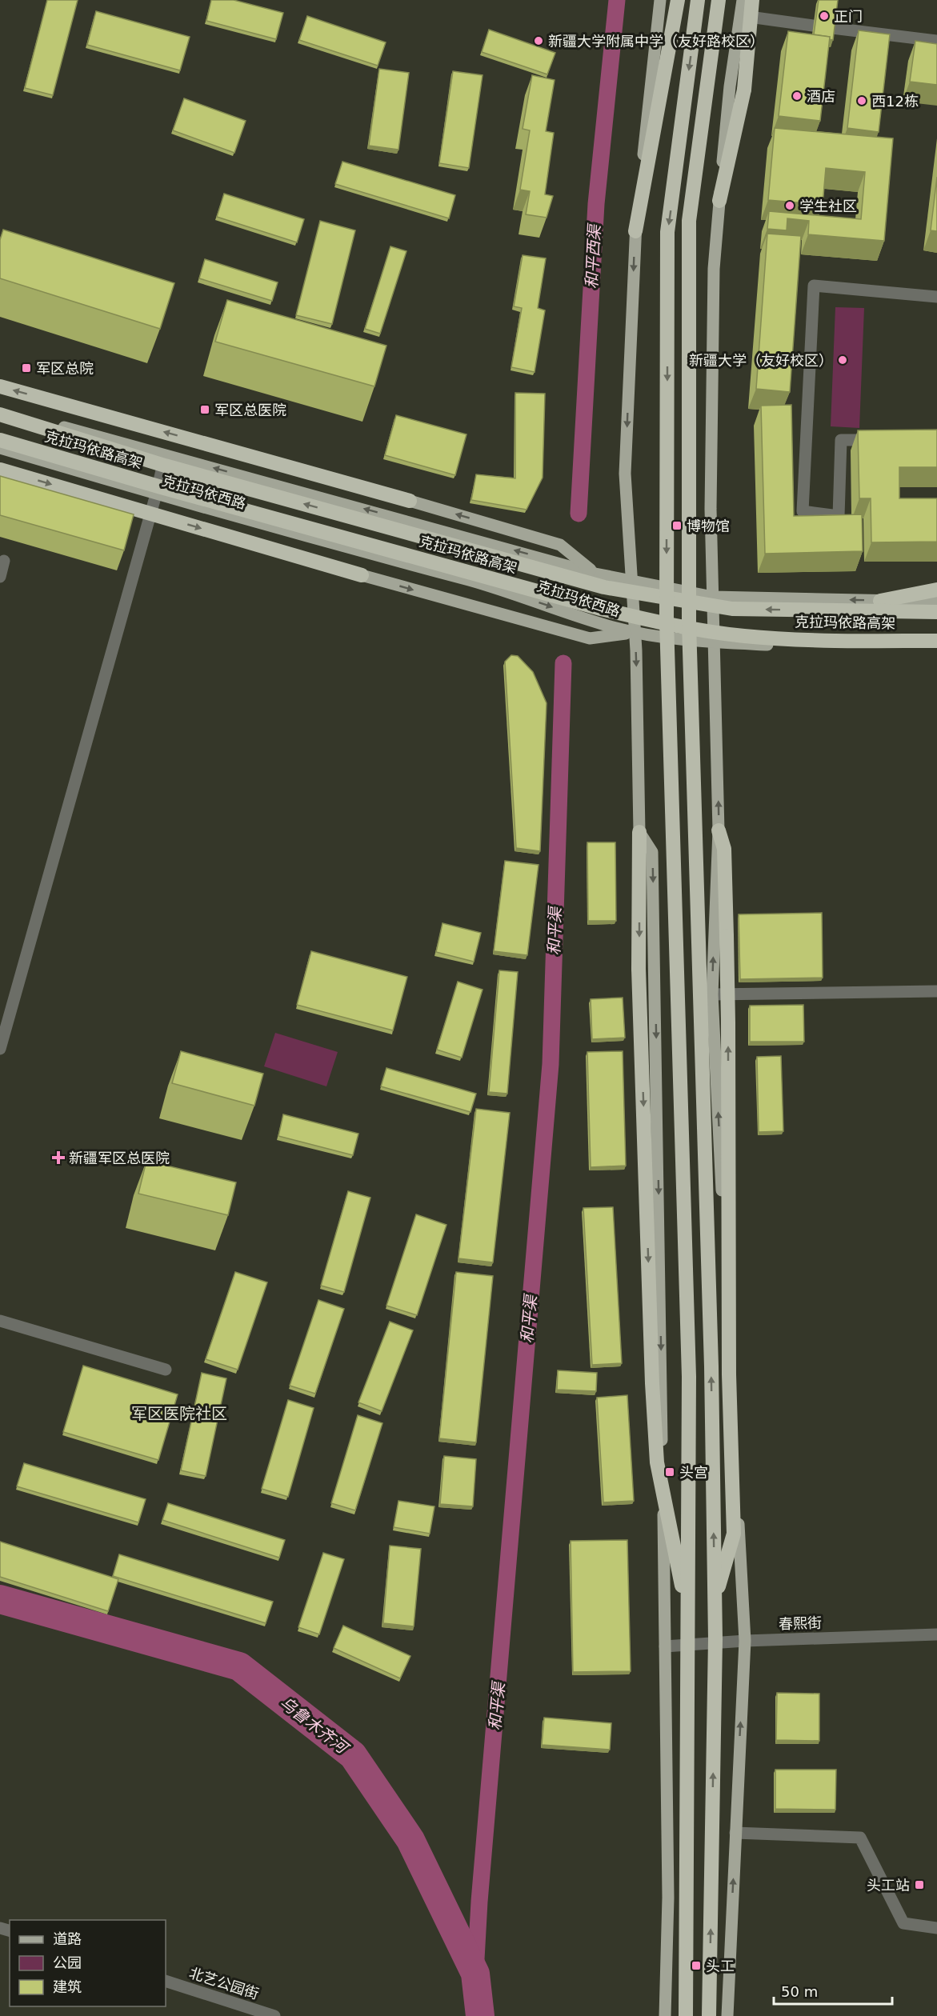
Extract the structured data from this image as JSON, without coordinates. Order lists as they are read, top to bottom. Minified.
{"streets":{"highway":["克拉玛依路高架"],"main road":["克拉玛依西路"],"street":["春熙街","北艺公园街"]},"crossings":[["克拉玛依路高架","克拉玛依西路"]],"districts":["军区医院社区"],"water":["和平西渠","和平渠","乌鲁木齐河"],"places":{"other":["正门","新疆大学附属中学（友好路校区）","酒店","西12栋","学生社区","新疆大学（友好校区）"],"transit":["军区总院","军区总医院","博物馆","头宫","头工站","头工"],"health":["新疆军区总医院"]},"legend":["道路","公园","建筑"],"scale_bar":"50 m"}
